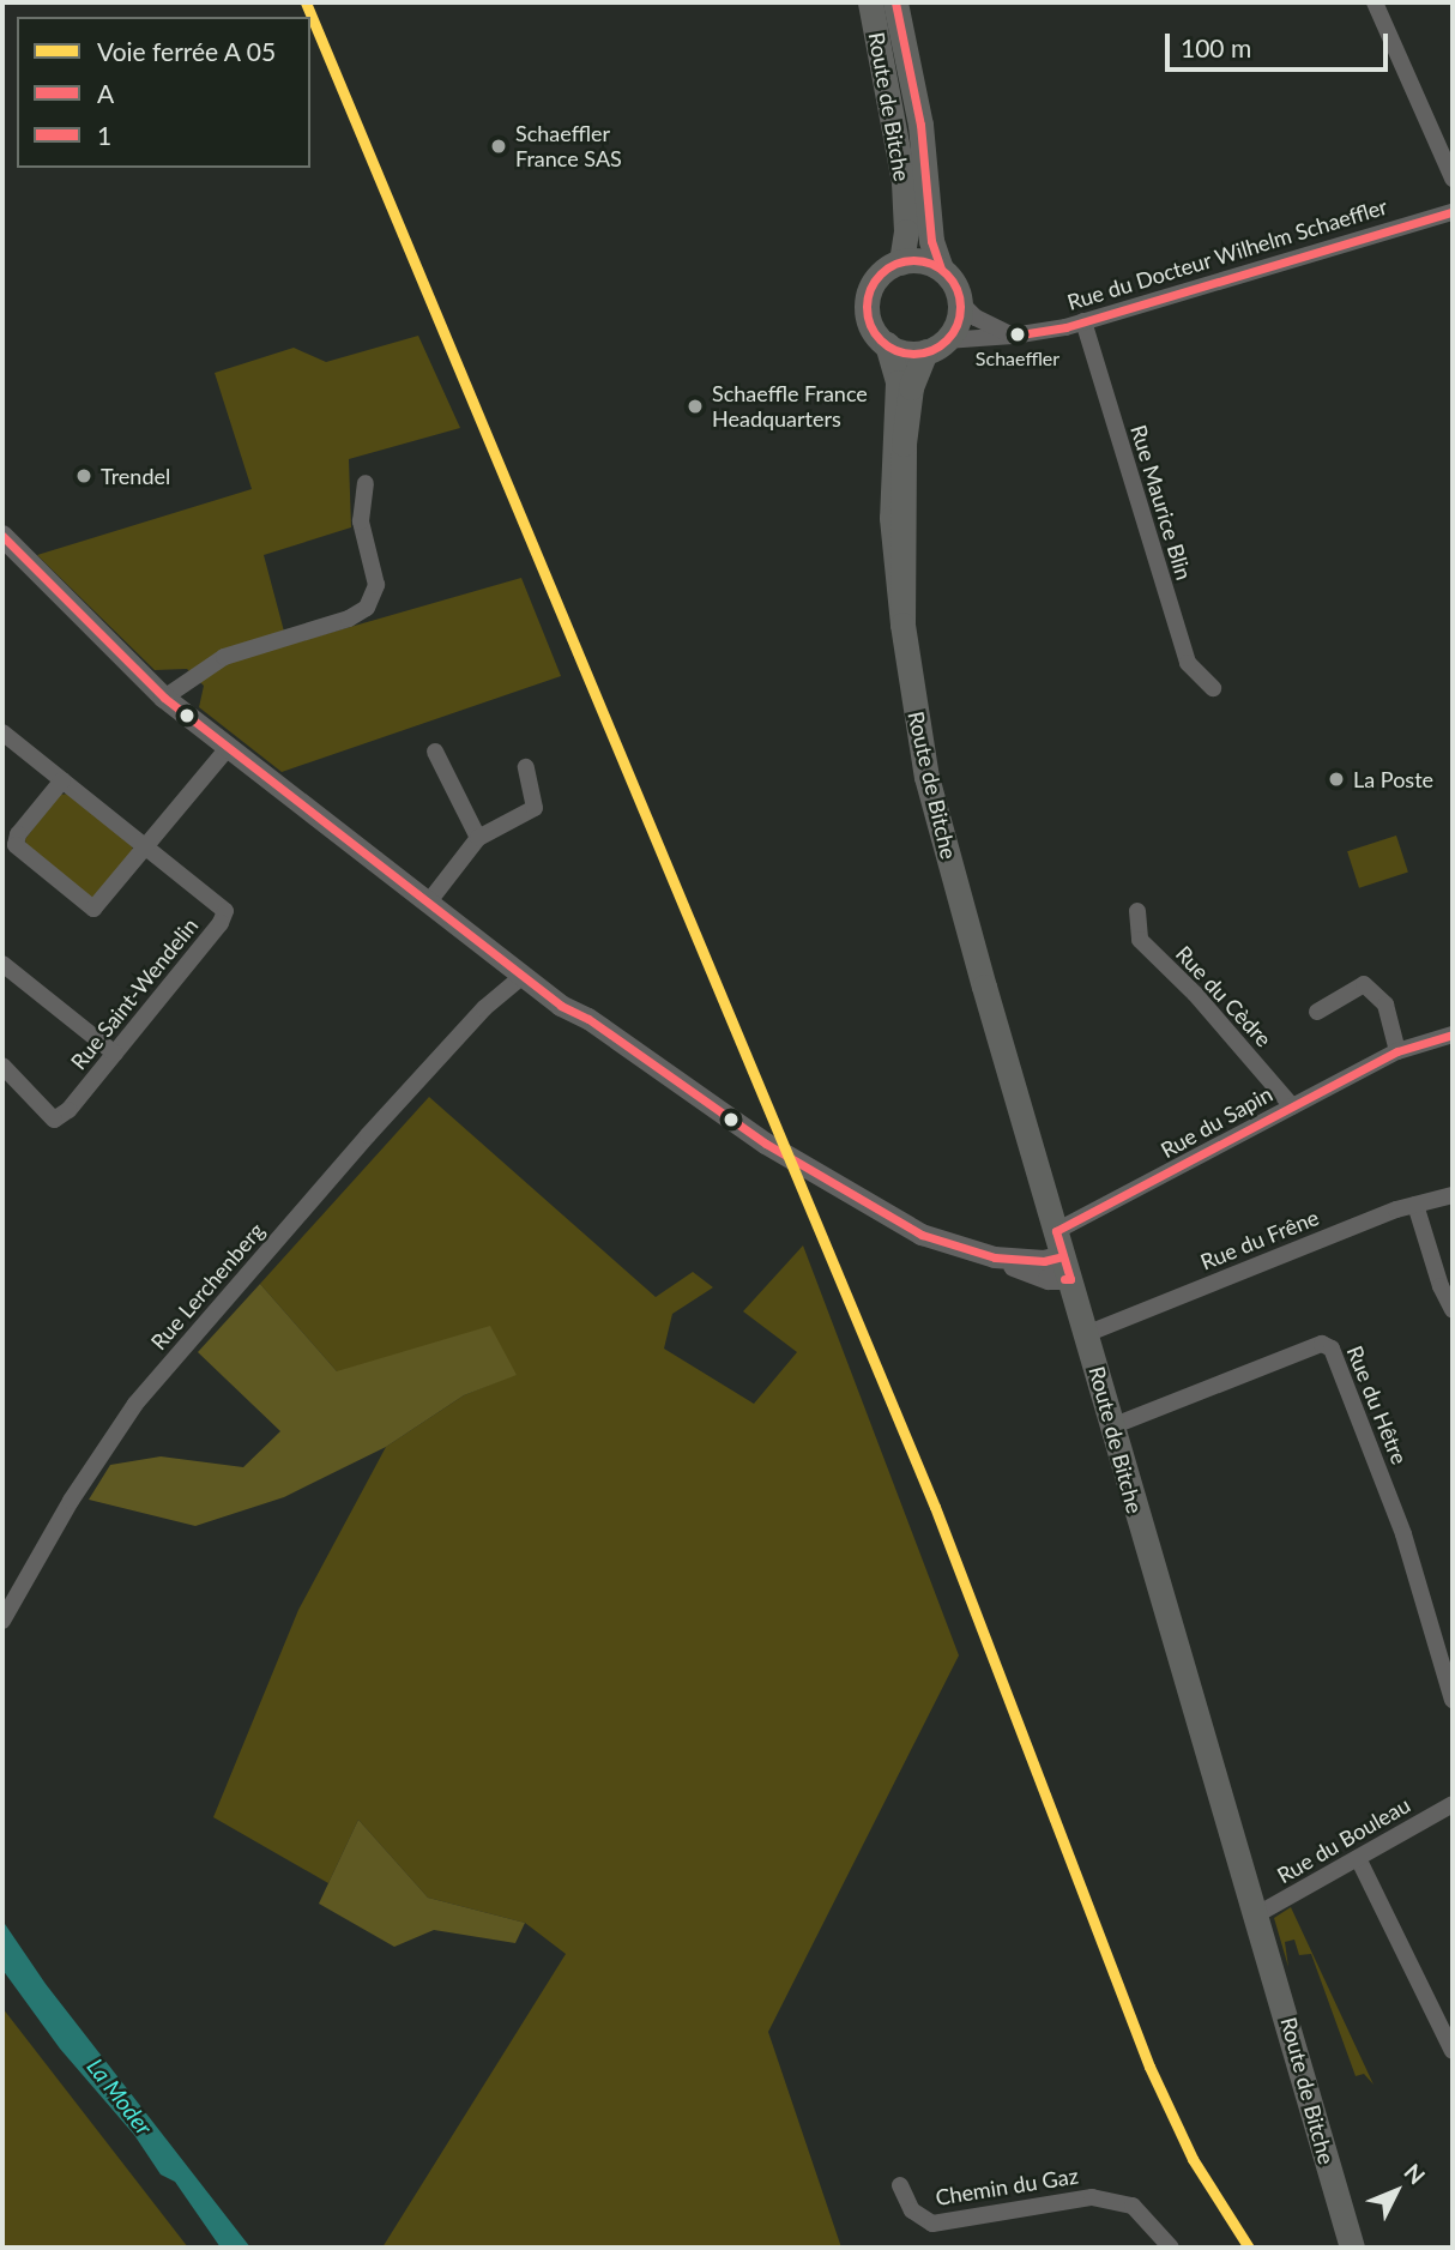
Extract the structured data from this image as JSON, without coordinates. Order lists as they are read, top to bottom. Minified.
{"streets":{"main road":["Route de Bitche"],"street":["Rue du Docteur Wilhelm Schaeffler","Rue Maurice Blin","Rue Saint-Wendelin","Rue du Cèdre","Rue du Sapin","Rue du Frêne","Rue Lerchenberg","Rue du Hêtre","Rue du Bouleau","Chemin du Gaz"]},"crossings":[["Route de Bitche","Rue du Docteur Wilhelm Schaeffler"],["Route de Bitche","Rue du Sapin"],["Route de Bitche","Rue du Frêne"],["Route de Bitche","Rue du Hêtre"],["Route de Bitche","Rue du Bouleau"],["Rue du Docteur Wilhelm Schaeffler","Rue Maurice Blin"],["Rue du Cèdre","Rue du Sapin"]],"water":["La Moder"],"places":["Schaeffler France SAS","Schaeffler","Schaeffle France Headquarters","Trendel","La Poste"],"lines":["transit line 1","transit line A"],"legend":["Voie ferrée A 05","A","1"],"scale_bar":"100 m","north":"top right"}
